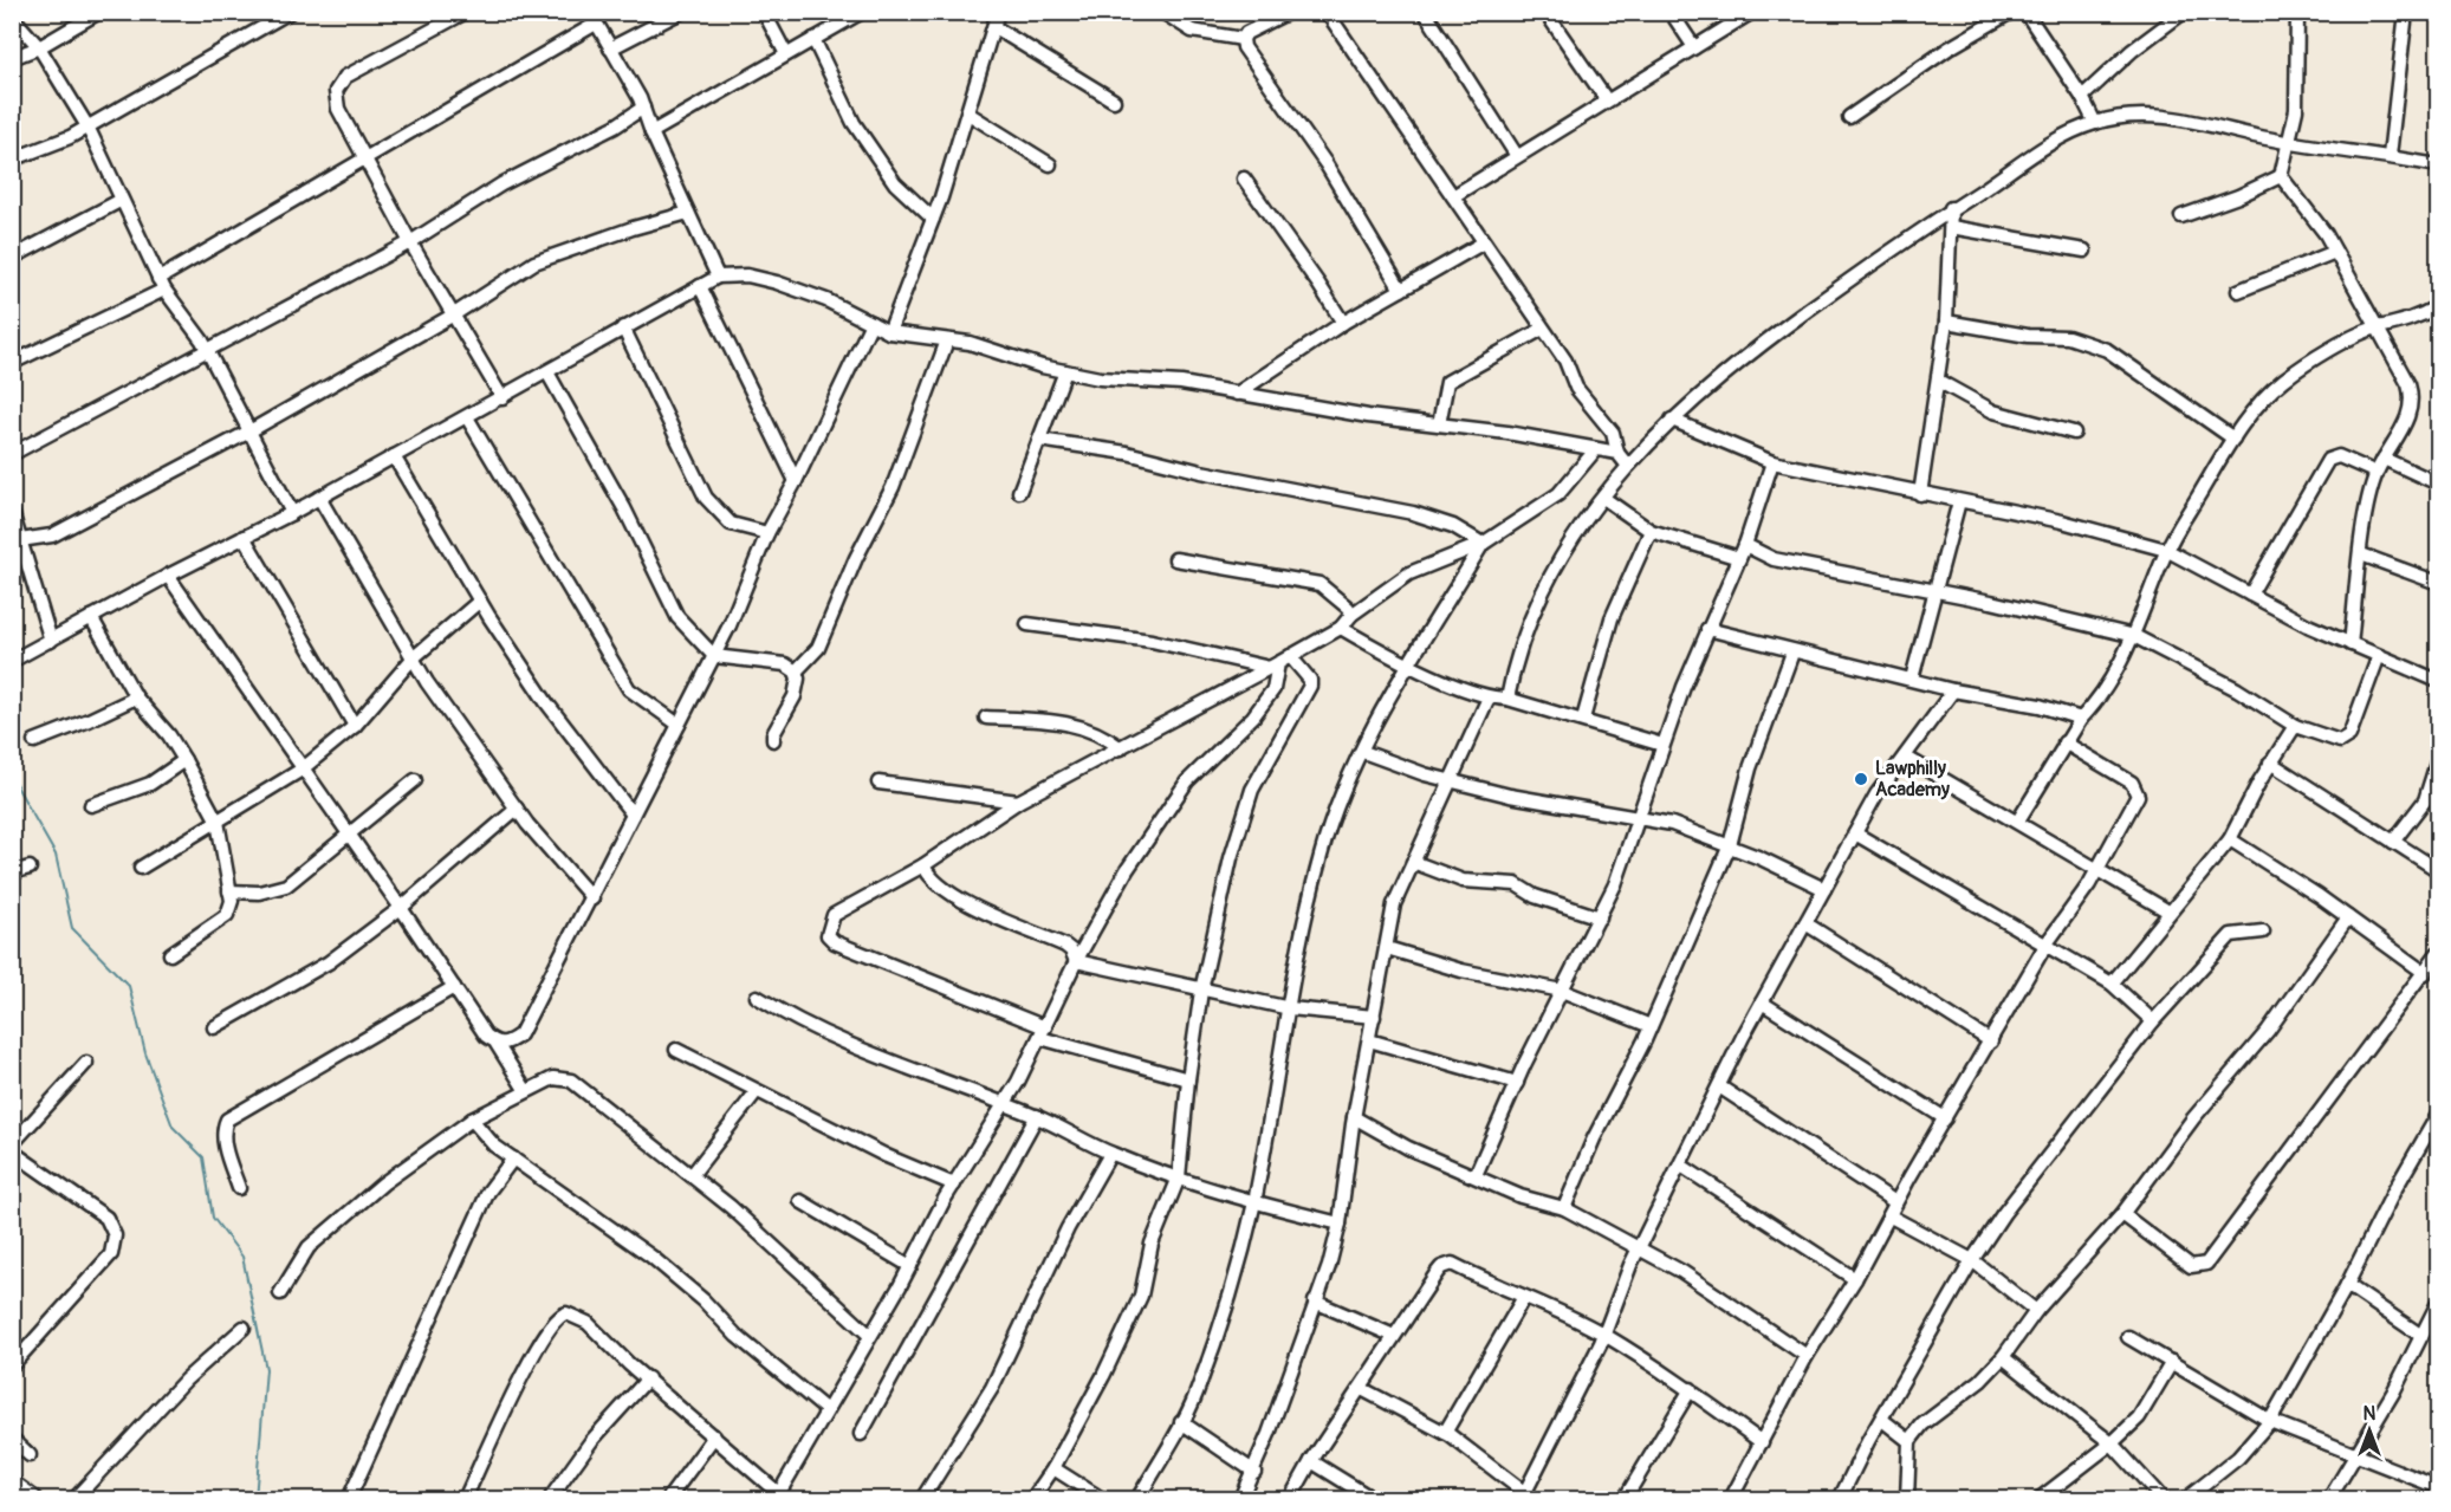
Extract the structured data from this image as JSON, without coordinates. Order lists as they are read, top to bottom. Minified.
{"places":["Lawphilly Academy"],"north":"top"}
